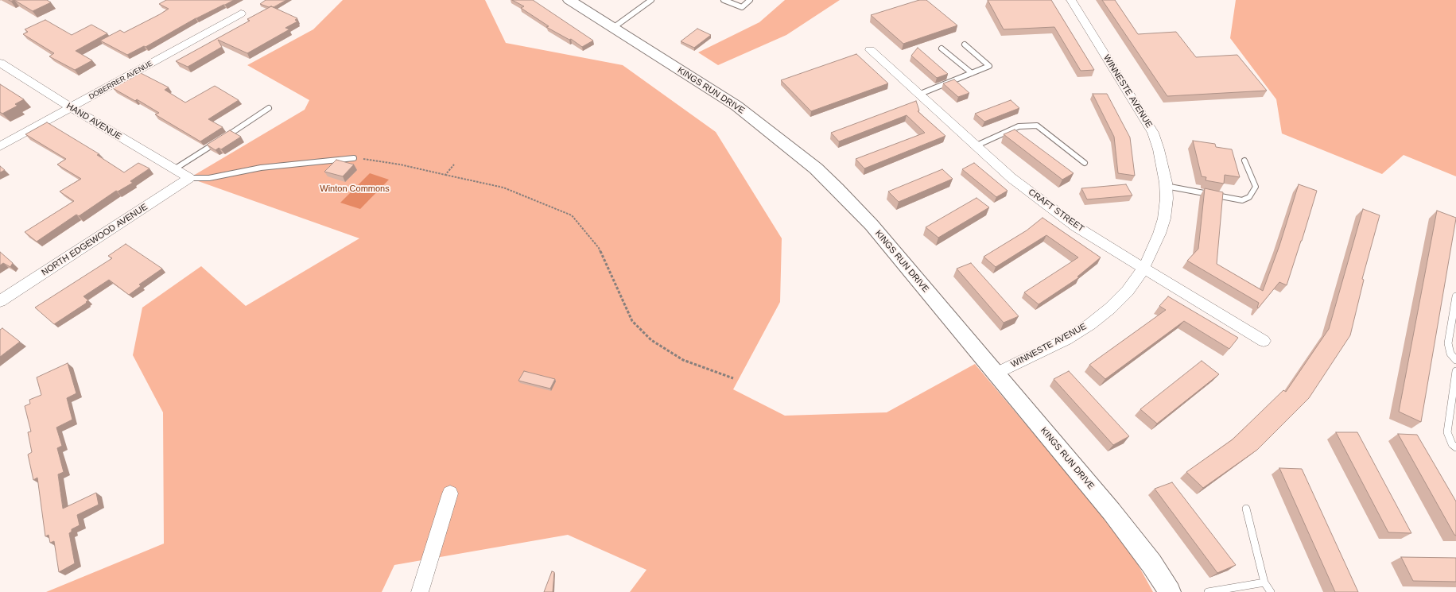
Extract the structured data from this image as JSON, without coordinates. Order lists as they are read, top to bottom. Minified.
{"streets":{"street":["DOBERRER AVENUE","KINGS RUN DRIVE","WINNESTE AVENUE","HAND AVENUE","CRAFT STREET","NORTH EDGEWOOD AVENUE"]},"crossings":[["DOBERRER AVENUE","HAND AVENUE"],["KINGS RUN DRIVE","WINNESTE AVENUE"],["WINNESTE AVENUE","CRAFT STREET"],["HAND AVENUE","NORTH EDGEWOOD AVENUE"]],"parks":["Winton Commons"]}
